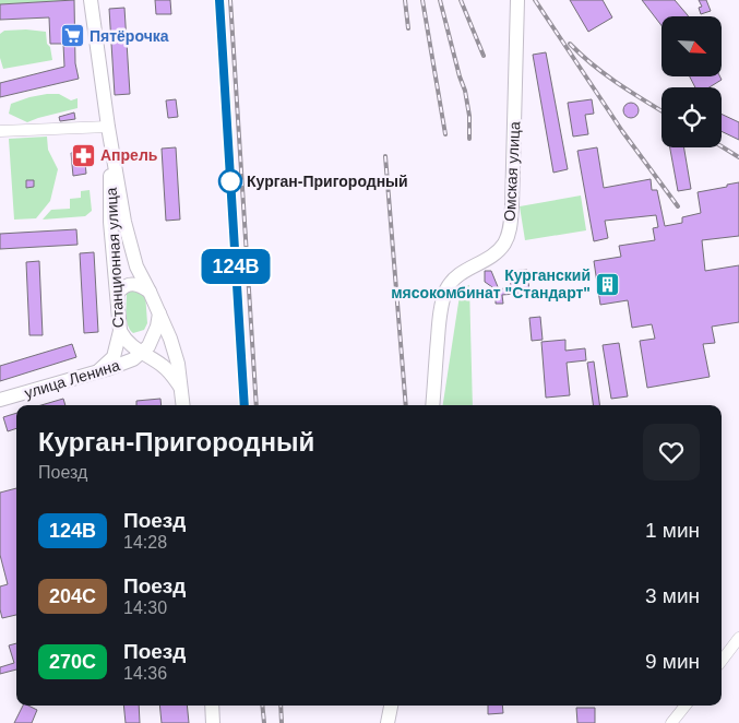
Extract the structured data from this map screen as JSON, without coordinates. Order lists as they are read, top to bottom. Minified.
{"streets":{"main road":["Омская улица","Станционная улица","улица Ленина"]},"crossings":[["Станционная улица","улица Ленина"]],"places":{"supermarket":["Пятёрочка"],"pharmacy":["Апрель"],"other":["Курган-Пригородный"],"building":["Курганский мясокомбинат \"Стандарт\""]},"north":"bottom right","page":{"on_map":"124В","heading":["Курган-Пригородный","Поезд"],"list":[{"mark":"124В","name":"Поезд","note":"14:28","value":"1 мин"},{"mark":"204С","name":"Поезд","note":"14:30","value":"3 мин"},{"mark":"270С","name":"Поезд","note":"14:36","value":"9 мин"}]}}
